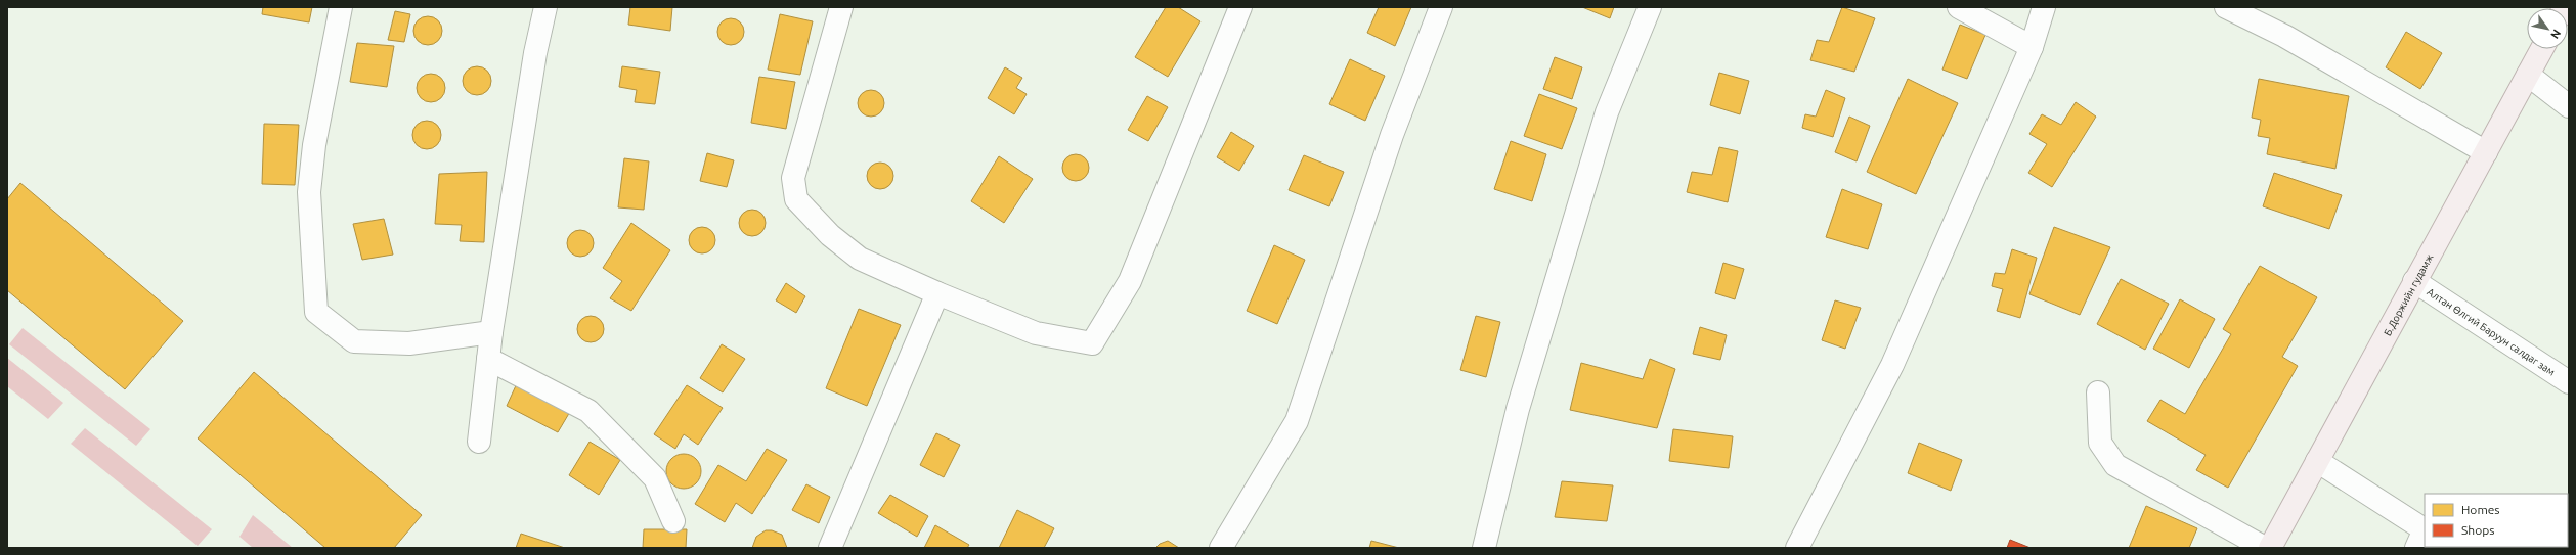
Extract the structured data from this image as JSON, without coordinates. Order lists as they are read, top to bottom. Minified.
{"streets":{"main road":["Б.Доржийн гудамж"],"street":["Алтан Өлгий Баруун салдаг зам"]},"crossings":[["Б.Доржийн гудамж","Алтан Өлгий Баруун салдаг зам"]],"legend":["Homes","Shops"],"north":"bottom right"}
